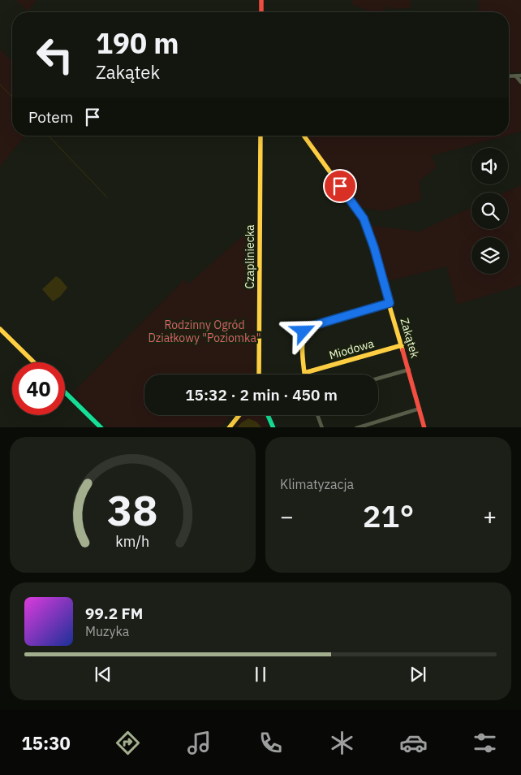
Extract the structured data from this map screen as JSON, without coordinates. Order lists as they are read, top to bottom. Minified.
{"streets":{"street":["Czapliniecka","Zakątek","Miodowa"]},"crossings":[["Zakątek","Miodowa"]],"parks":["Rodzinny Ogród Działkowy \"Poziomka\""],"page":{"turn":["190 m","Zakątek"],"then":"Potem","limit":"40","trip":"15:32 · 2 min · 450 m","tile":"Klimatyzacja","heat":["−","21°","+"],"song":["99.2 FM","Muzyka"],"tabs":"15:30","gauge":["38","km/h"]}}
